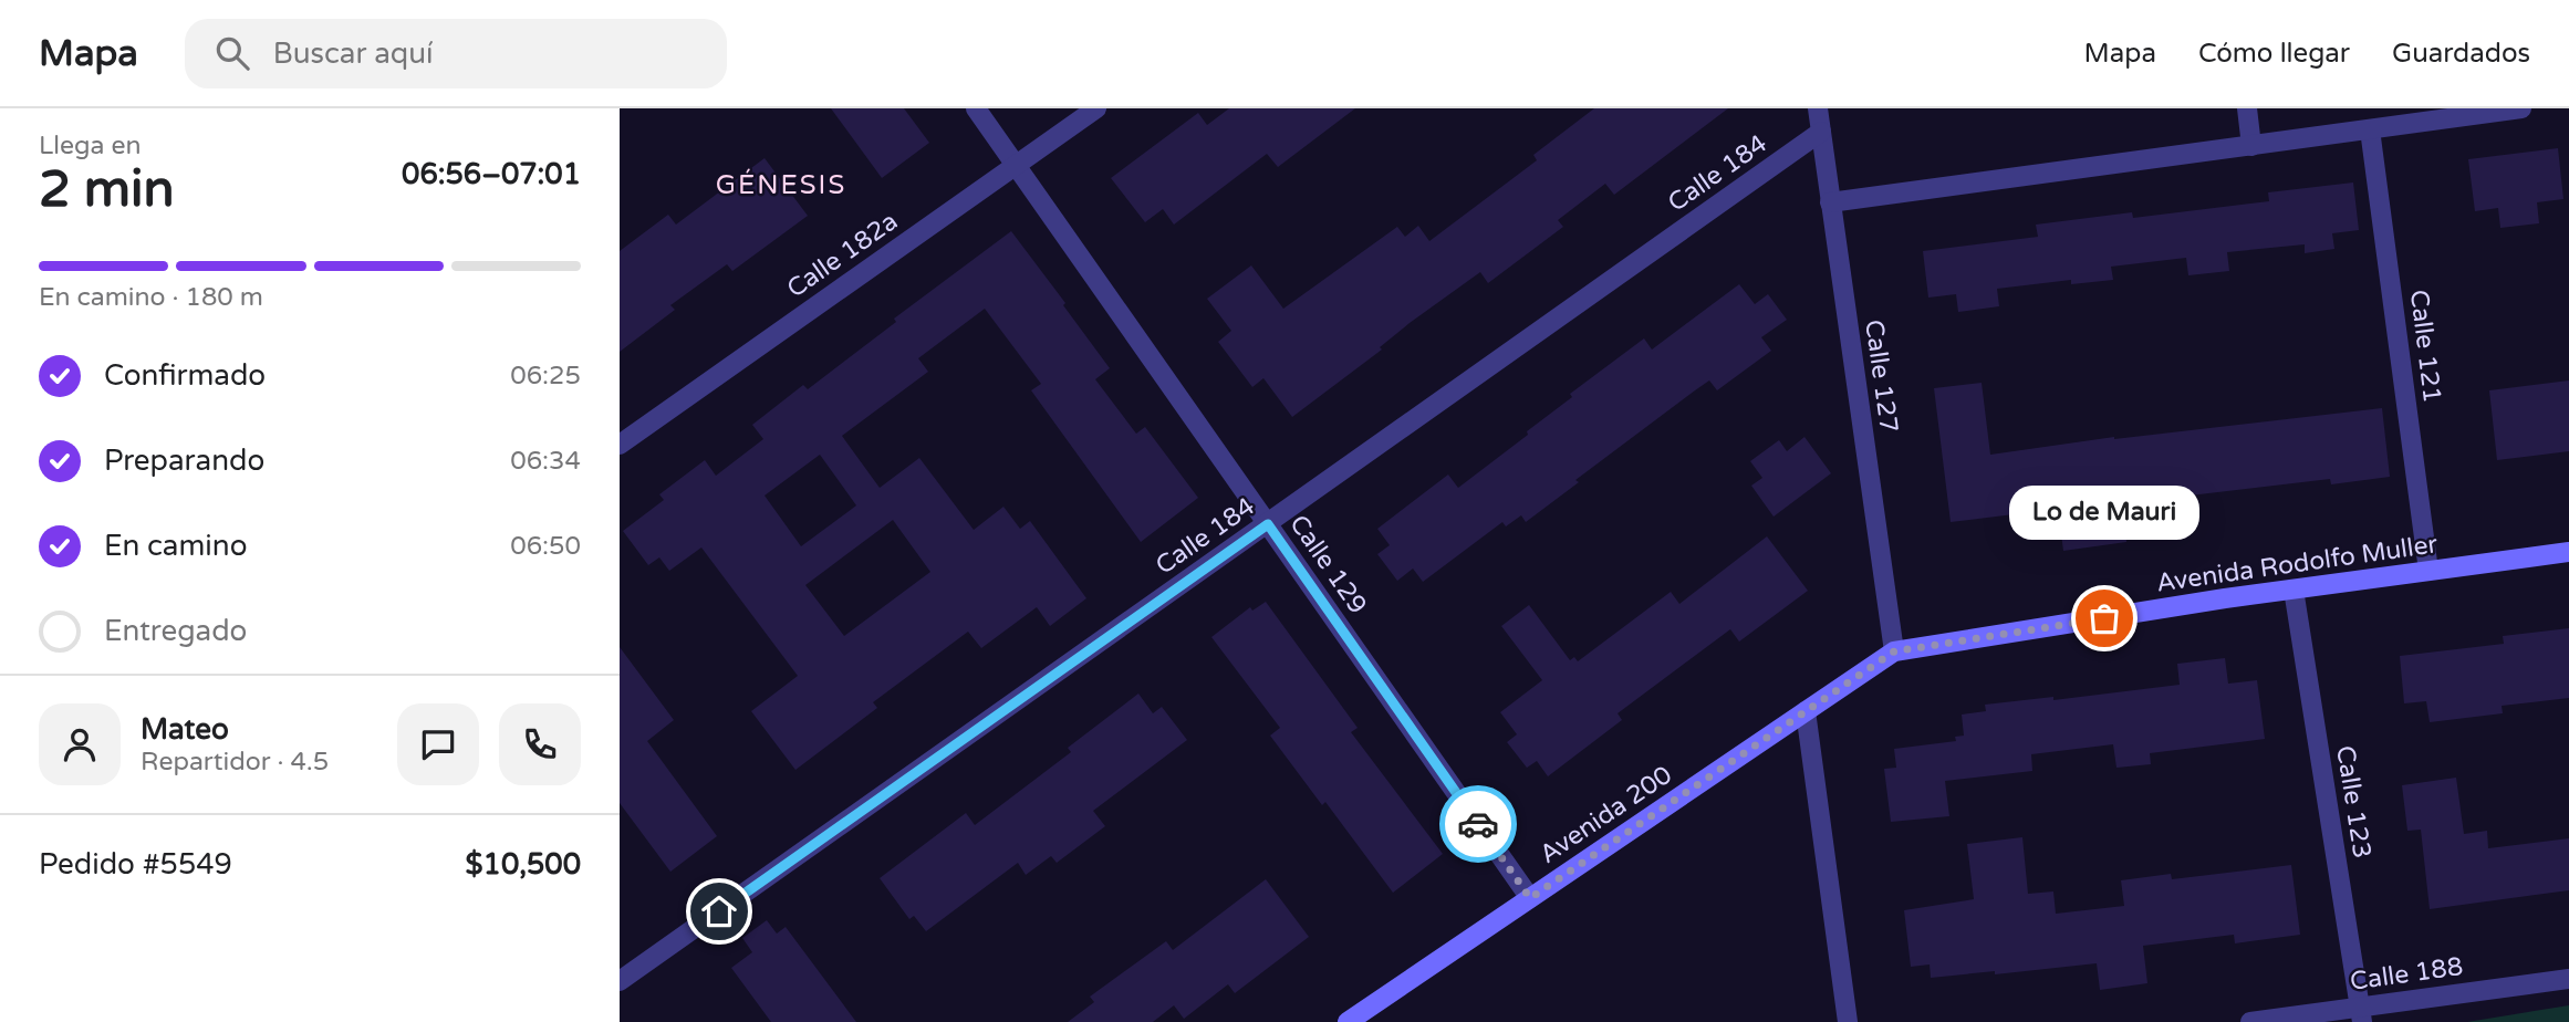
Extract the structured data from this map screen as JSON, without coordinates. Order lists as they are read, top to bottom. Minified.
{"streets":{"main road":["Avenida Rodolfo Muller","Avenida 200"],"street":["Calle 184","Calle 182a","Calle 121","Calle 127","Calle 129","Calle 123","Calle 188"]},"crossings":[["Calle 184","Calle 127"],["Calle 184","Calle 129"],["Calle 182a","Calle 129"],["Calle 121","Avenida Rodolfo Muller"],["Calle 127","Avenida Rodolfo Muller"],["Calle 127","Avenida 200"],["Avenida Rodolfo Muller","Calle 123"],["Avenida Rodolfo Muller","Avenida 200"],["Calle 129","Avenida 200"],["Calle 123","Calle 188"]],"districts":["GÉNESIS"],"places":["Lo de Mauri"],"page":{"header":"Mapa","search":"Buscar aquí","nav":["Mapa","Cómo llegar","Guardados"],"heading":["2 min","Llega en","06:56–07:01"],"panel":["Mateo","Repartidor · 4.5","Pedido #5549","$10,500"],"bar":"En camino · 180 m","list":[["Confirmado","06:25"],["Preparando","06:34"],["En camino","06:50"],"Entregado"],"bubble":"Lo de Mauri"}}
